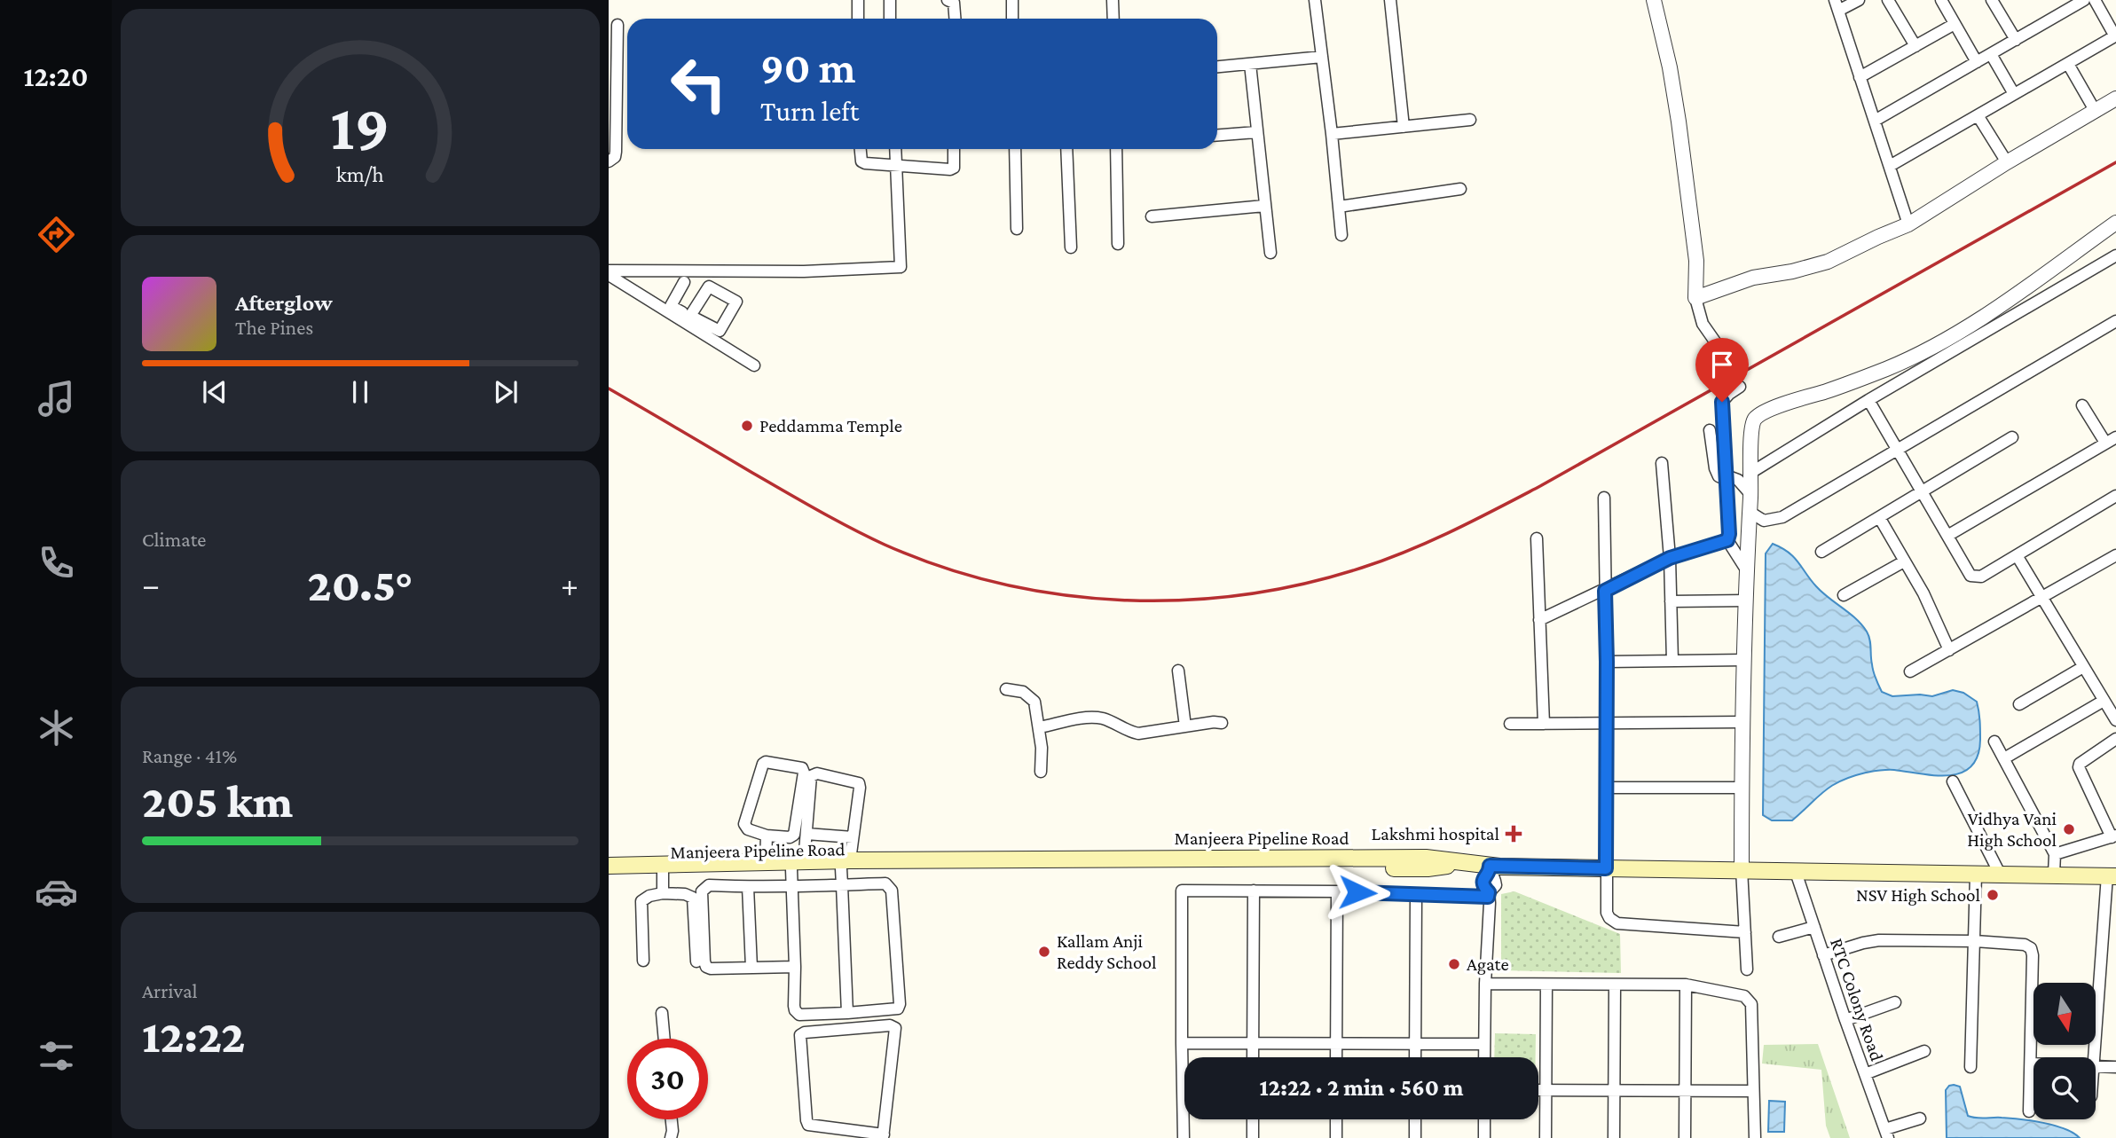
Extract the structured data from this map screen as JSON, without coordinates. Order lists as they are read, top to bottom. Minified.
{"streets":{"main road":["Manjeera Pipeline Road"],"street":["RTC Colony Road"]},"crossings":[["Manjeera Pipeline Road","RTC Colony Road"]],"places":{"other":["Peddamma Temple","Vidhya Vani High School","NSV High School","Kallam Anji Reddy School","Agate"],"health":["Lakshmi hospital"]},"north":"bottom","page":{"tabs":"12:20","turn":["90 m","Turn left"],"song":["Afterglow","The Pines"],"tile":["Climate",["Range · 41%","205 km"],["Arrival","12:22"]],"heat":["−","20.5°","+"],"limit":"30","trip":"12:22 · 2 min · 560 m","gauge":["19","km/h"]}}
